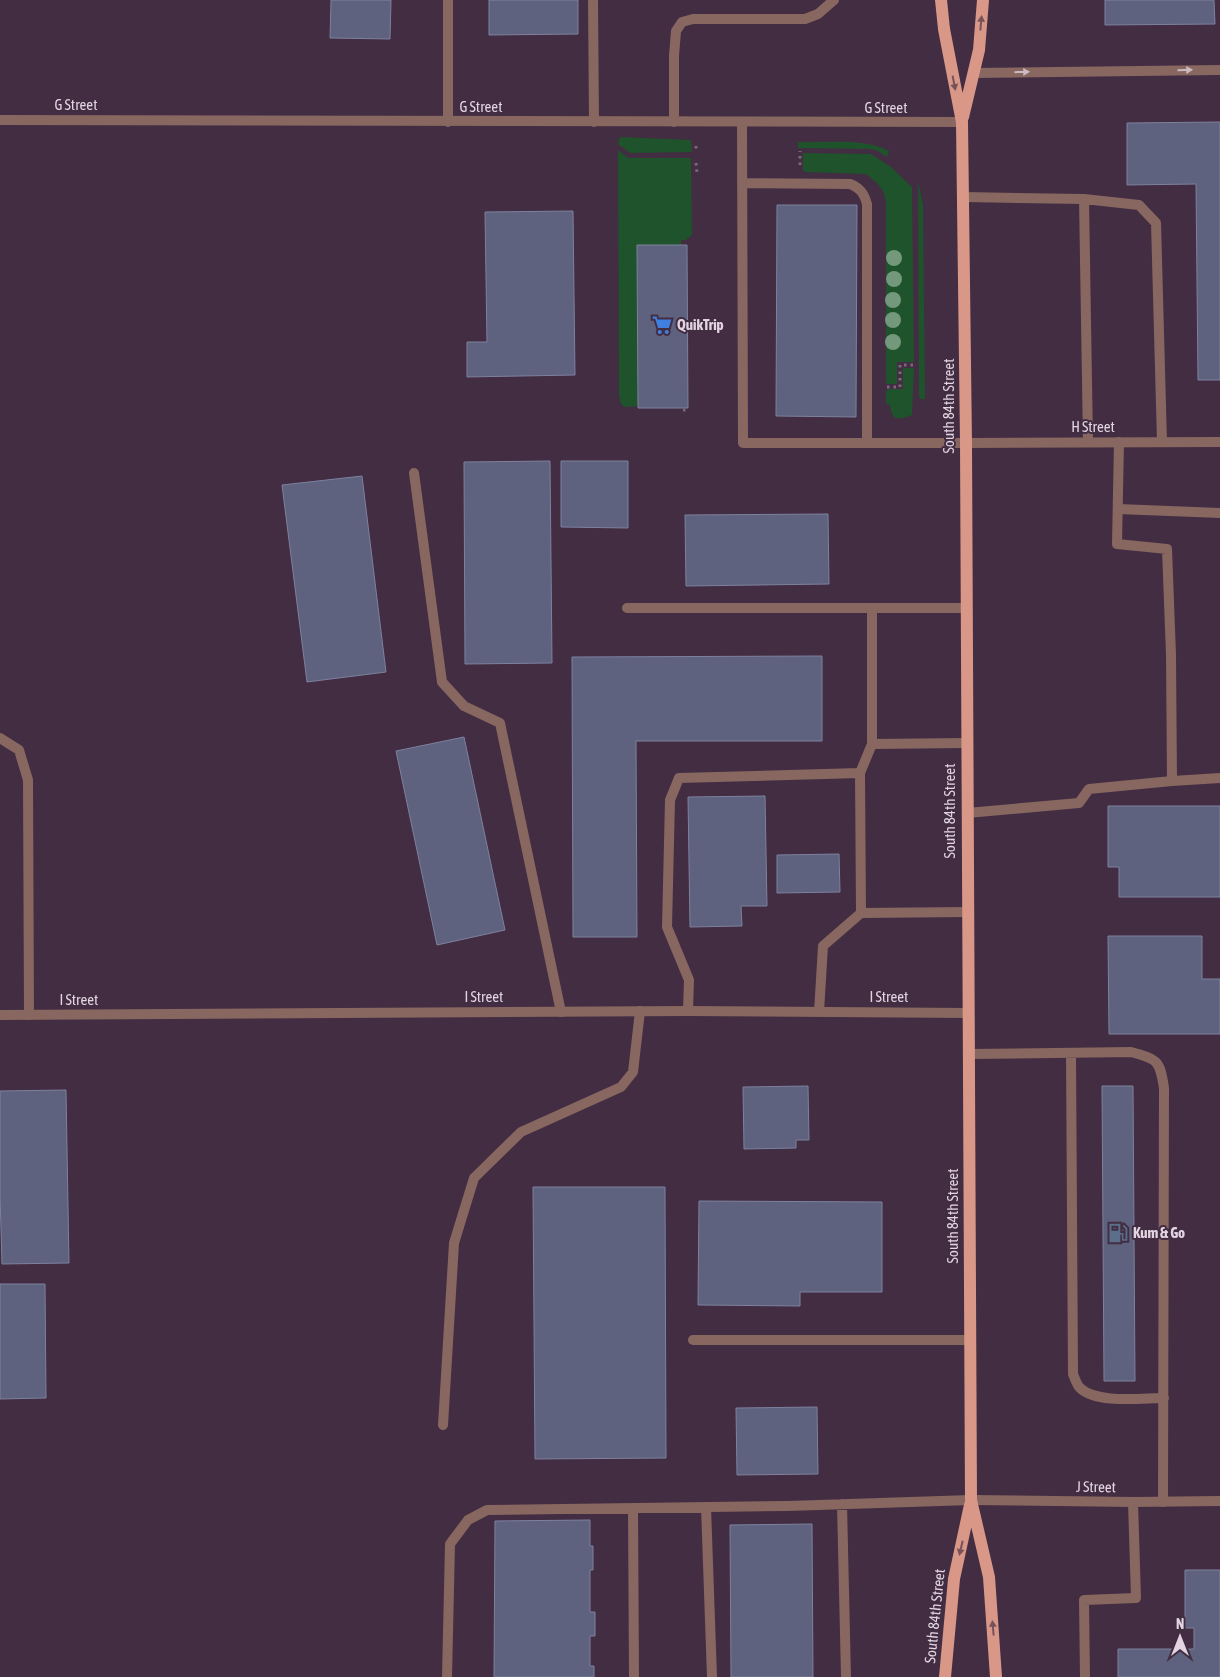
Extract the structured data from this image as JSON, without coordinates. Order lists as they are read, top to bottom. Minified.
{"streets":{"main road":["South 84th Street"],"street":["G Street","H Street","I Street","J Street"]},"crossings":[["G Street","South 84th Street"],["South 84th Street","H Street"],["South 84th Street","I Street"],["South 84th Street","J Street"]],"places":{"supermarket":["QuikTrip"],"fuel station":["Kum & Go"]},"north":"top"}
